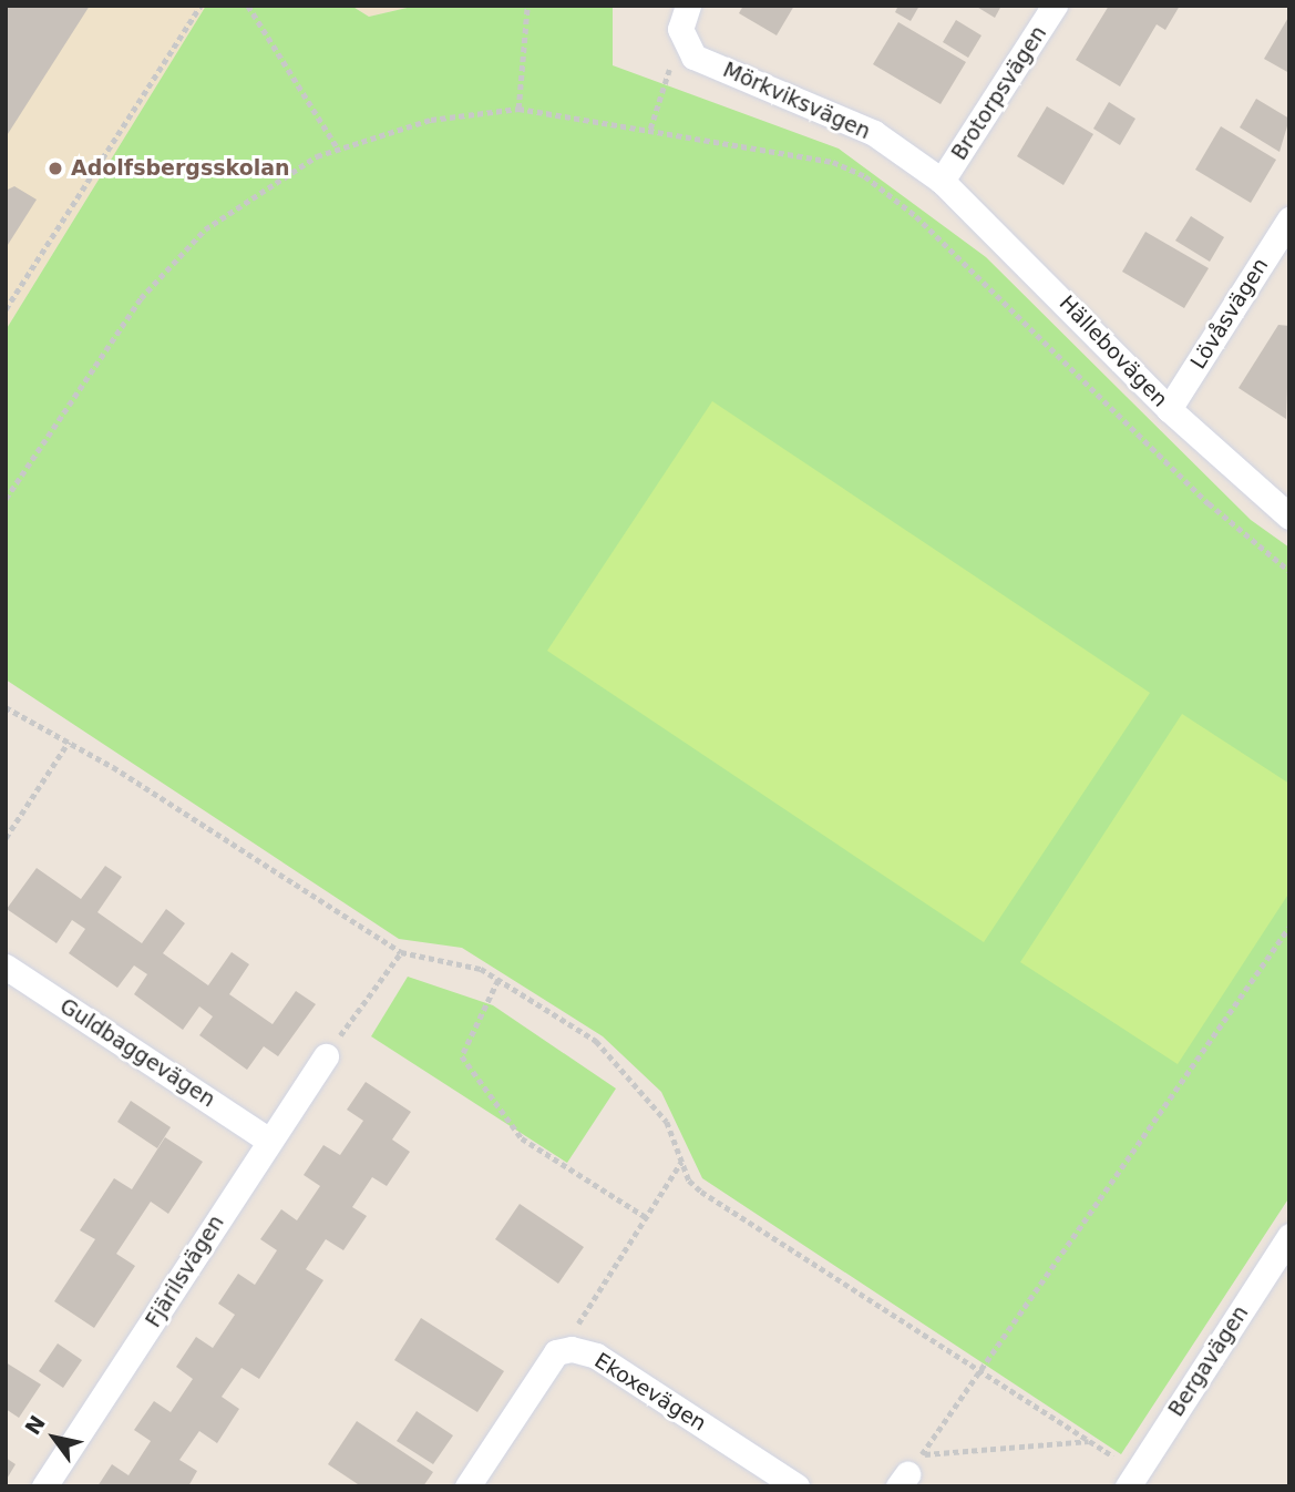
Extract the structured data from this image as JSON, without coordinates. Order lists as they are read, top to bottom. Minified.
{"streets":{"street":["Brotorpsvägen","Mörkviksvägen","Lövåsvägen","Hällebovägen","Guldbaggevägen","Fjärilsvägen","Bergavägen","Ekoxevägen"]},"crossings":[["Brotorpsvägen","Mörkviksvägen"],["Brotorpsvägen","Hällebovägen"],["Mörkviksvägen","Hällebovägen"],["Lövåsvägen","Hällebovägen"],["Guldbaggevägen","Fjärilsvägen"]],"places":["Adolfsbergsskolan"],"north":"top left"}
